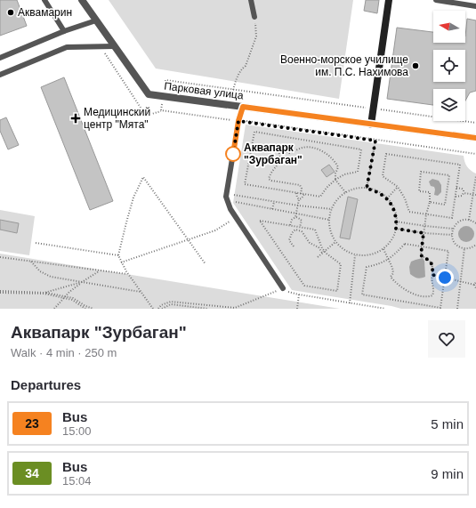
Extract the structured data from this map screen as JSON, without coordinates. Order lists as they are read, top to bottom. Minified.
{"streets":{"street":["Парковая улица"]},"places":{"other":["Аквамарин","Военно-морское училище им. П.С. Нахимова","Аквапарк \"Зурбаган\""],"health":["Медицинский центр \"Мята\""]},"lines":["bus line 23"],"north":"left","page":{"heading":[["Аквапарк \"Зурбаган\"","Walk · 4 min · 250 m"],"Departures"],"list":[{"mark":"23","name":"Bus","note":"15:00","value":"5 min"},{"mark":"34","name":"Bus","note":"15:04","value":"9 min"}]}}
